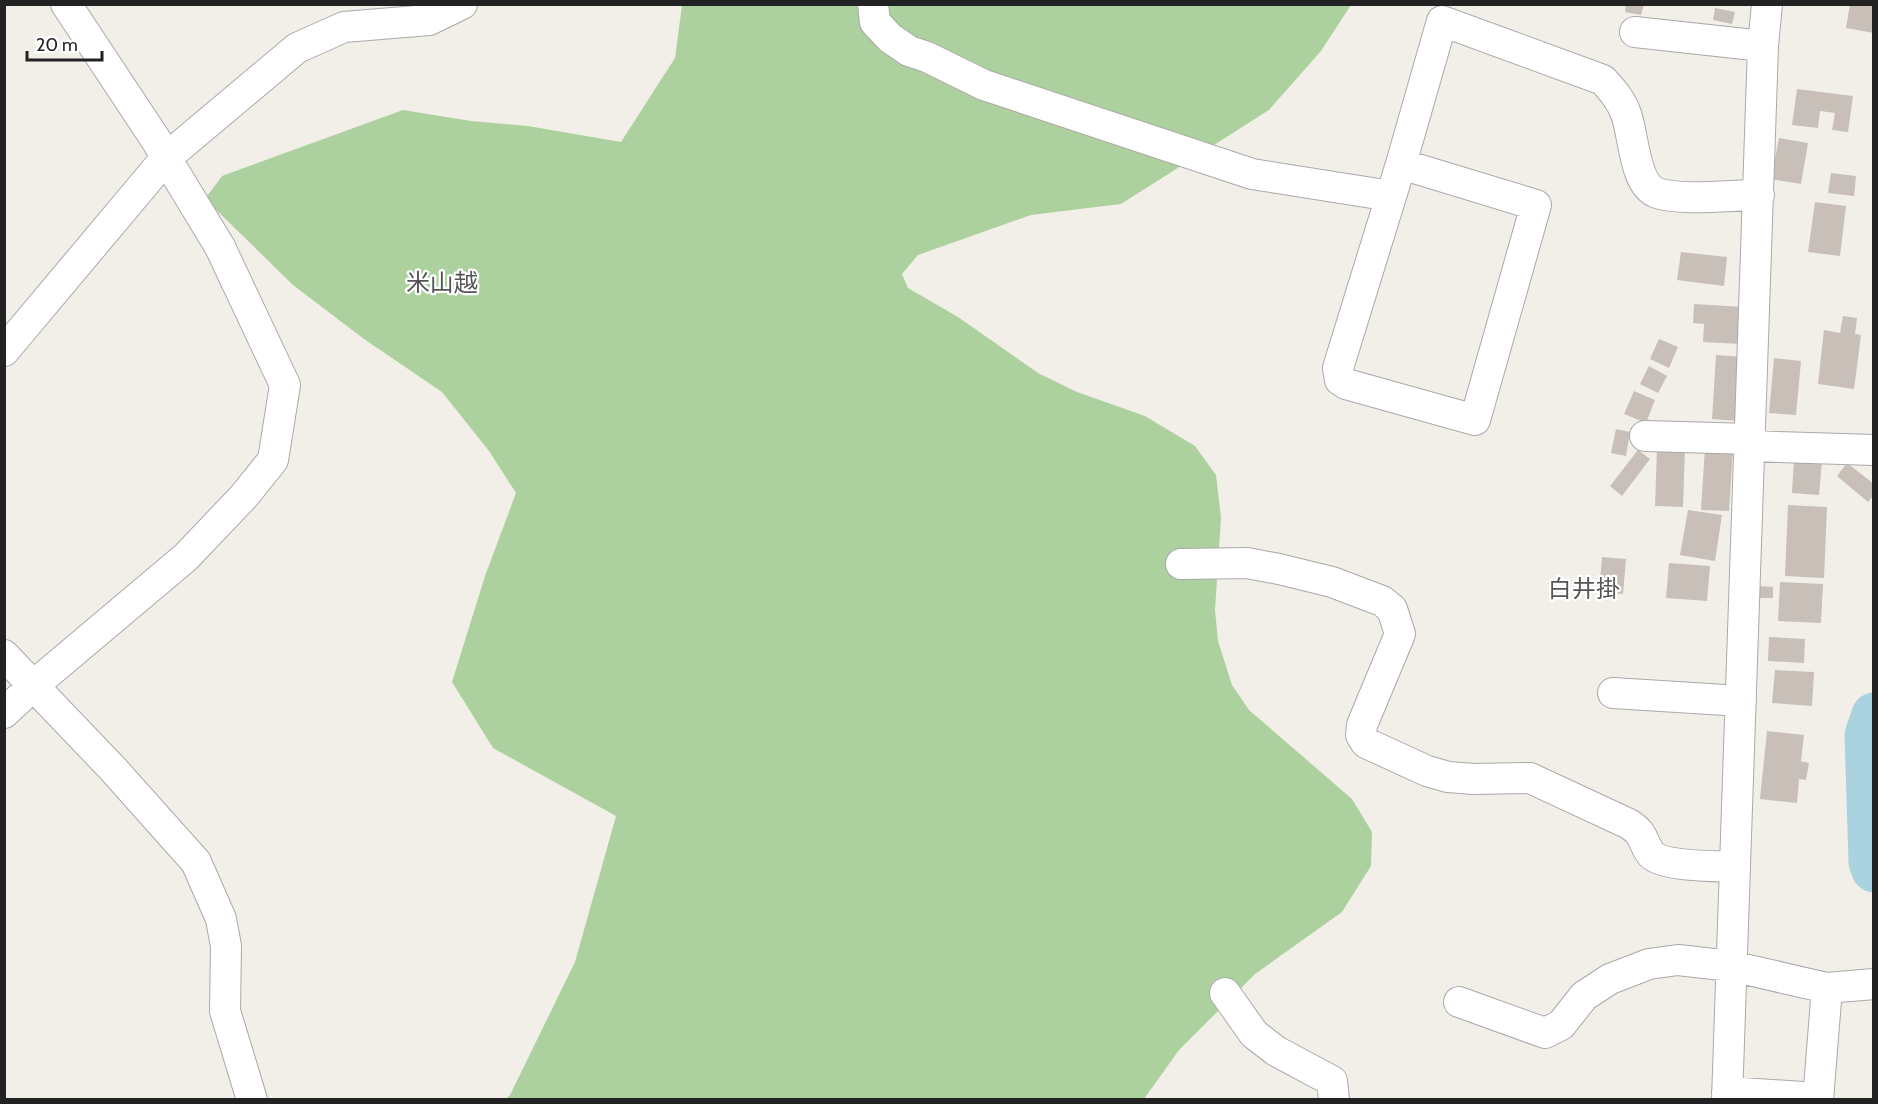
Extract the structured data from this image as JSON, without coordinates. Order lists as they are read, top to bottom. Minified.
{"districts":["米山越","白井掛"],"scale_bar":"20 m"}
